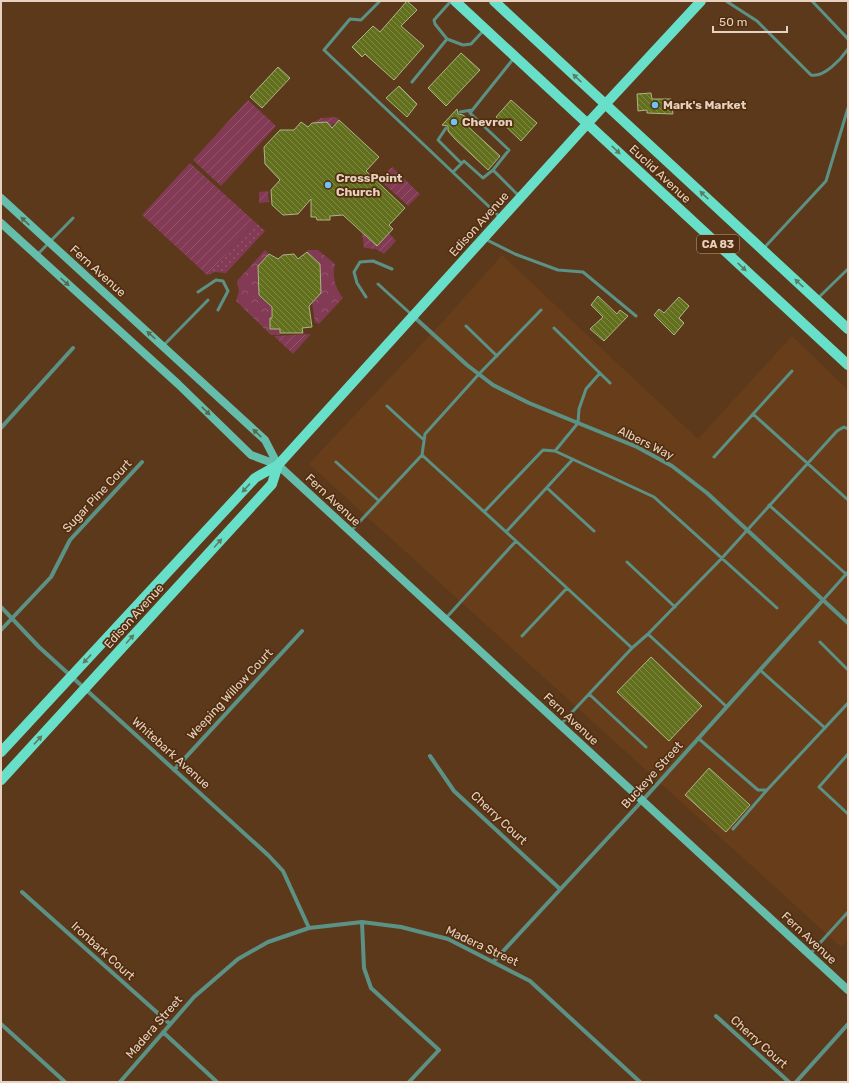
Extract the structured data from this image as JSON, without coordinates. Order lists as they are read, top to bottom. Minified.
{"streets":{"main road":["Euclid Avenue","Edison Avenue","CA 83"],"street":["Fern Avenue","Albers Way","Sugar Pine Court","Weeping Willow Court","Whitebark Avenue","Buckeye Street","Cherry Court","Madera Street","Ironbark Court"]},"crossings":[["Euclid Avenue","Edison Avenue"],["Edison Avenue","Fern Avenue"],["Edison Avenue","Albers Way"],["Edison Avenue","Whitebark Avenue"],["Fern Avenue","Buckeye Street"],["Albers Way","Buckeye Street"],["Sugar Pine Court","Whitebark Avenue"],["Weeping Willow Court","Whitebark Avenue"],["Whitebark Avenue","Madera Street"],["Buckeye Street","Cherry Court"],["Buckeye Street","Madera Street"],["Madera Street","Ironbark Court"]],"places":["Mark's Market","Chevron","CrossPoint Church"],"scale_bar":"50 m"}
